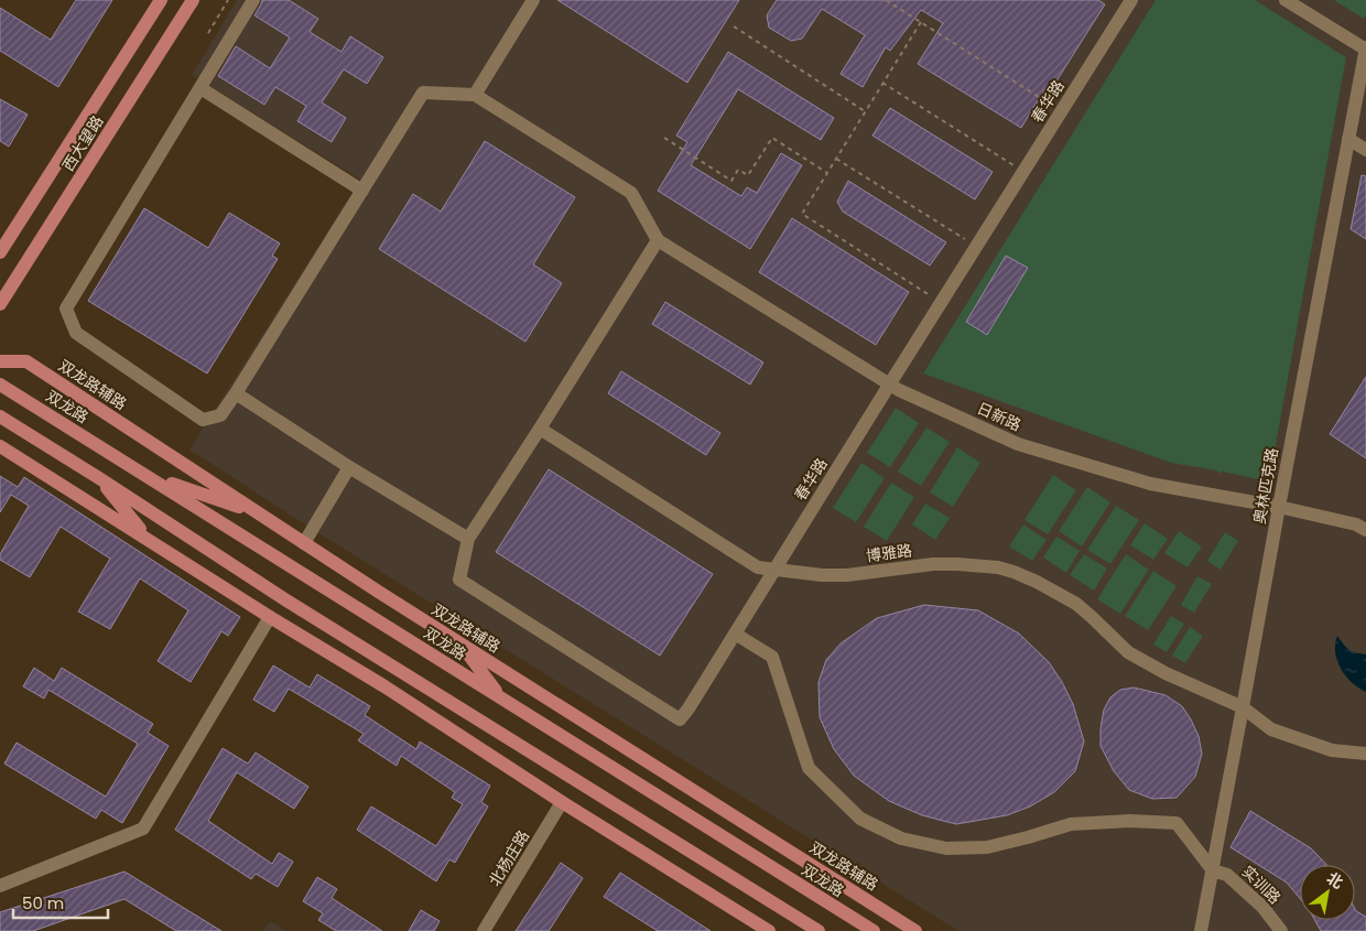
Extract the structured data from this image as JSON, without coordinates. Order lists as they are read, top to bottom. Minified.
{"streets":{"main road":["西大望路","双龙路辅路","双龙路"],"street":["春华路","日新路","奥林匹克路","博雅路","北杨庄路","实训路"]},"crossings":[["春华路","日新路"],["春华路","博雅路"],["日新路","奥林匹克路"],["奥林匹克路","博雅路"],["奥林匹克路","实训路"]],"scale_bar":"50 m","north":"top right"}
